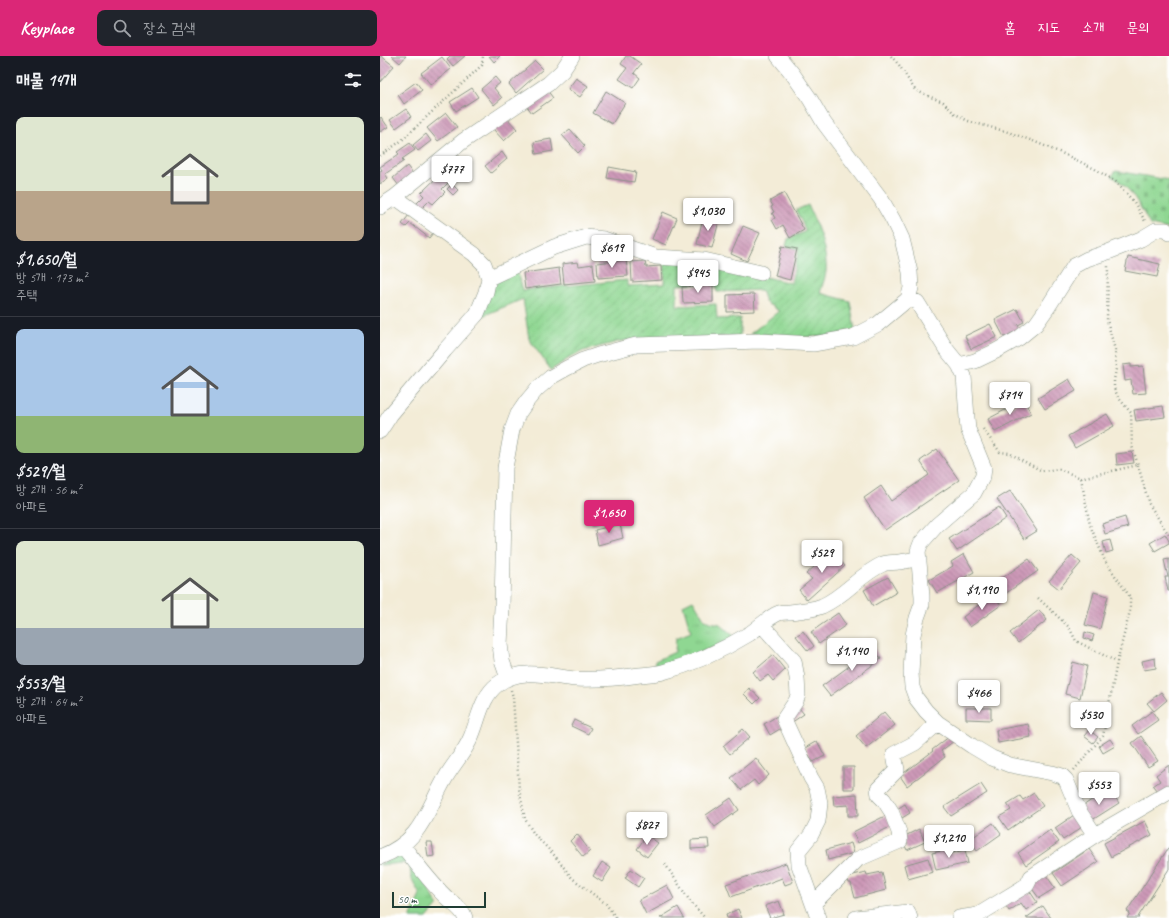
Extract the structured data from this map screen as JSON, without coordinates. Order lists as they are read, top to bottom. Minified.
{"scale_bar":"50 m","page":{"header":"Keyplace","search":"장소 검색","nav":["홈","지도","소개","문의"],"heading":"매물 14개","list":[{"name":"$1,650/월","note":"방 5개 · 173 m² · 주택"},{"name":"$529/월","note":"방 2개 · 56 m² · 아파트"},{"name":"$553/월","note":"방 2개 · 64 m² · 아파트"}],"price":["$777","$1,030","$619","$945","$714","$1,650","$529","$1,190","$1,140","$466","$530","$553","$827","$1,210"],"scale":"50 m"}}
